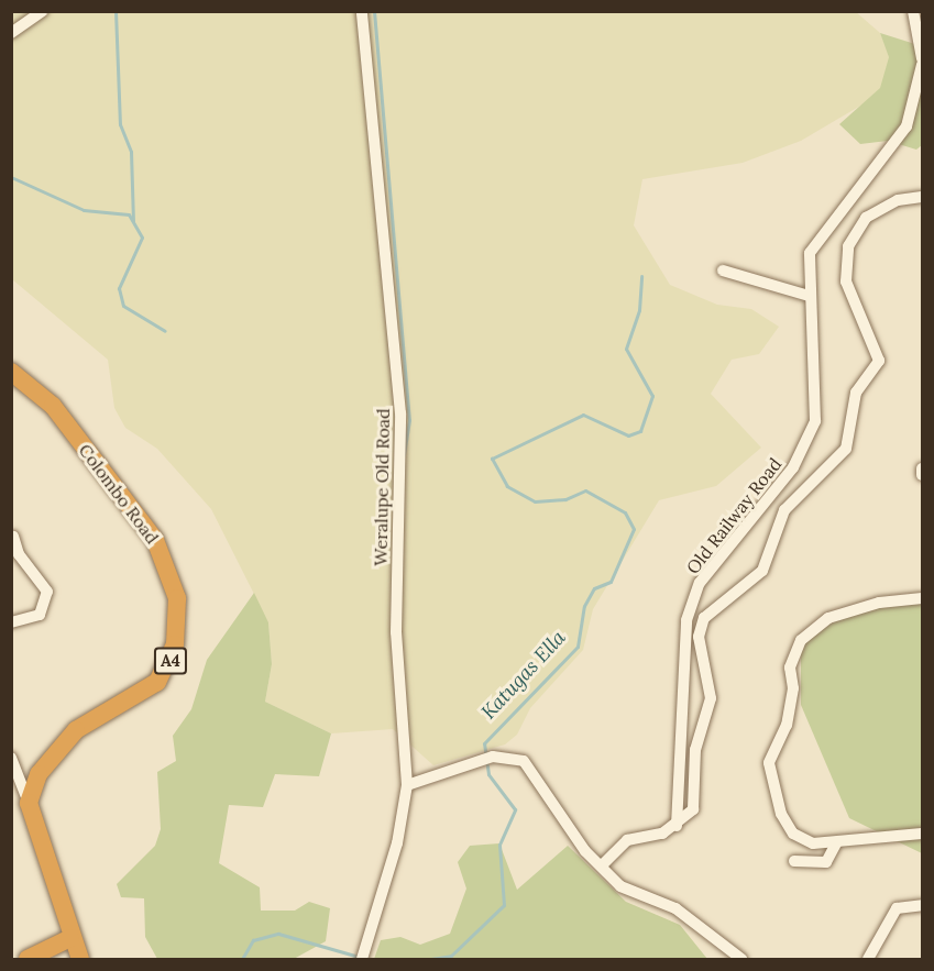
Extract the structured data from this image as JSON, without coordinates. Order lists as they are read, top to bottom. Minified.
{"streets":{"highway":["Colombo Road","A4"],"street":["Weralupe Old Road","Old Railway Road"]},"water":["Katugas Ella"]}
